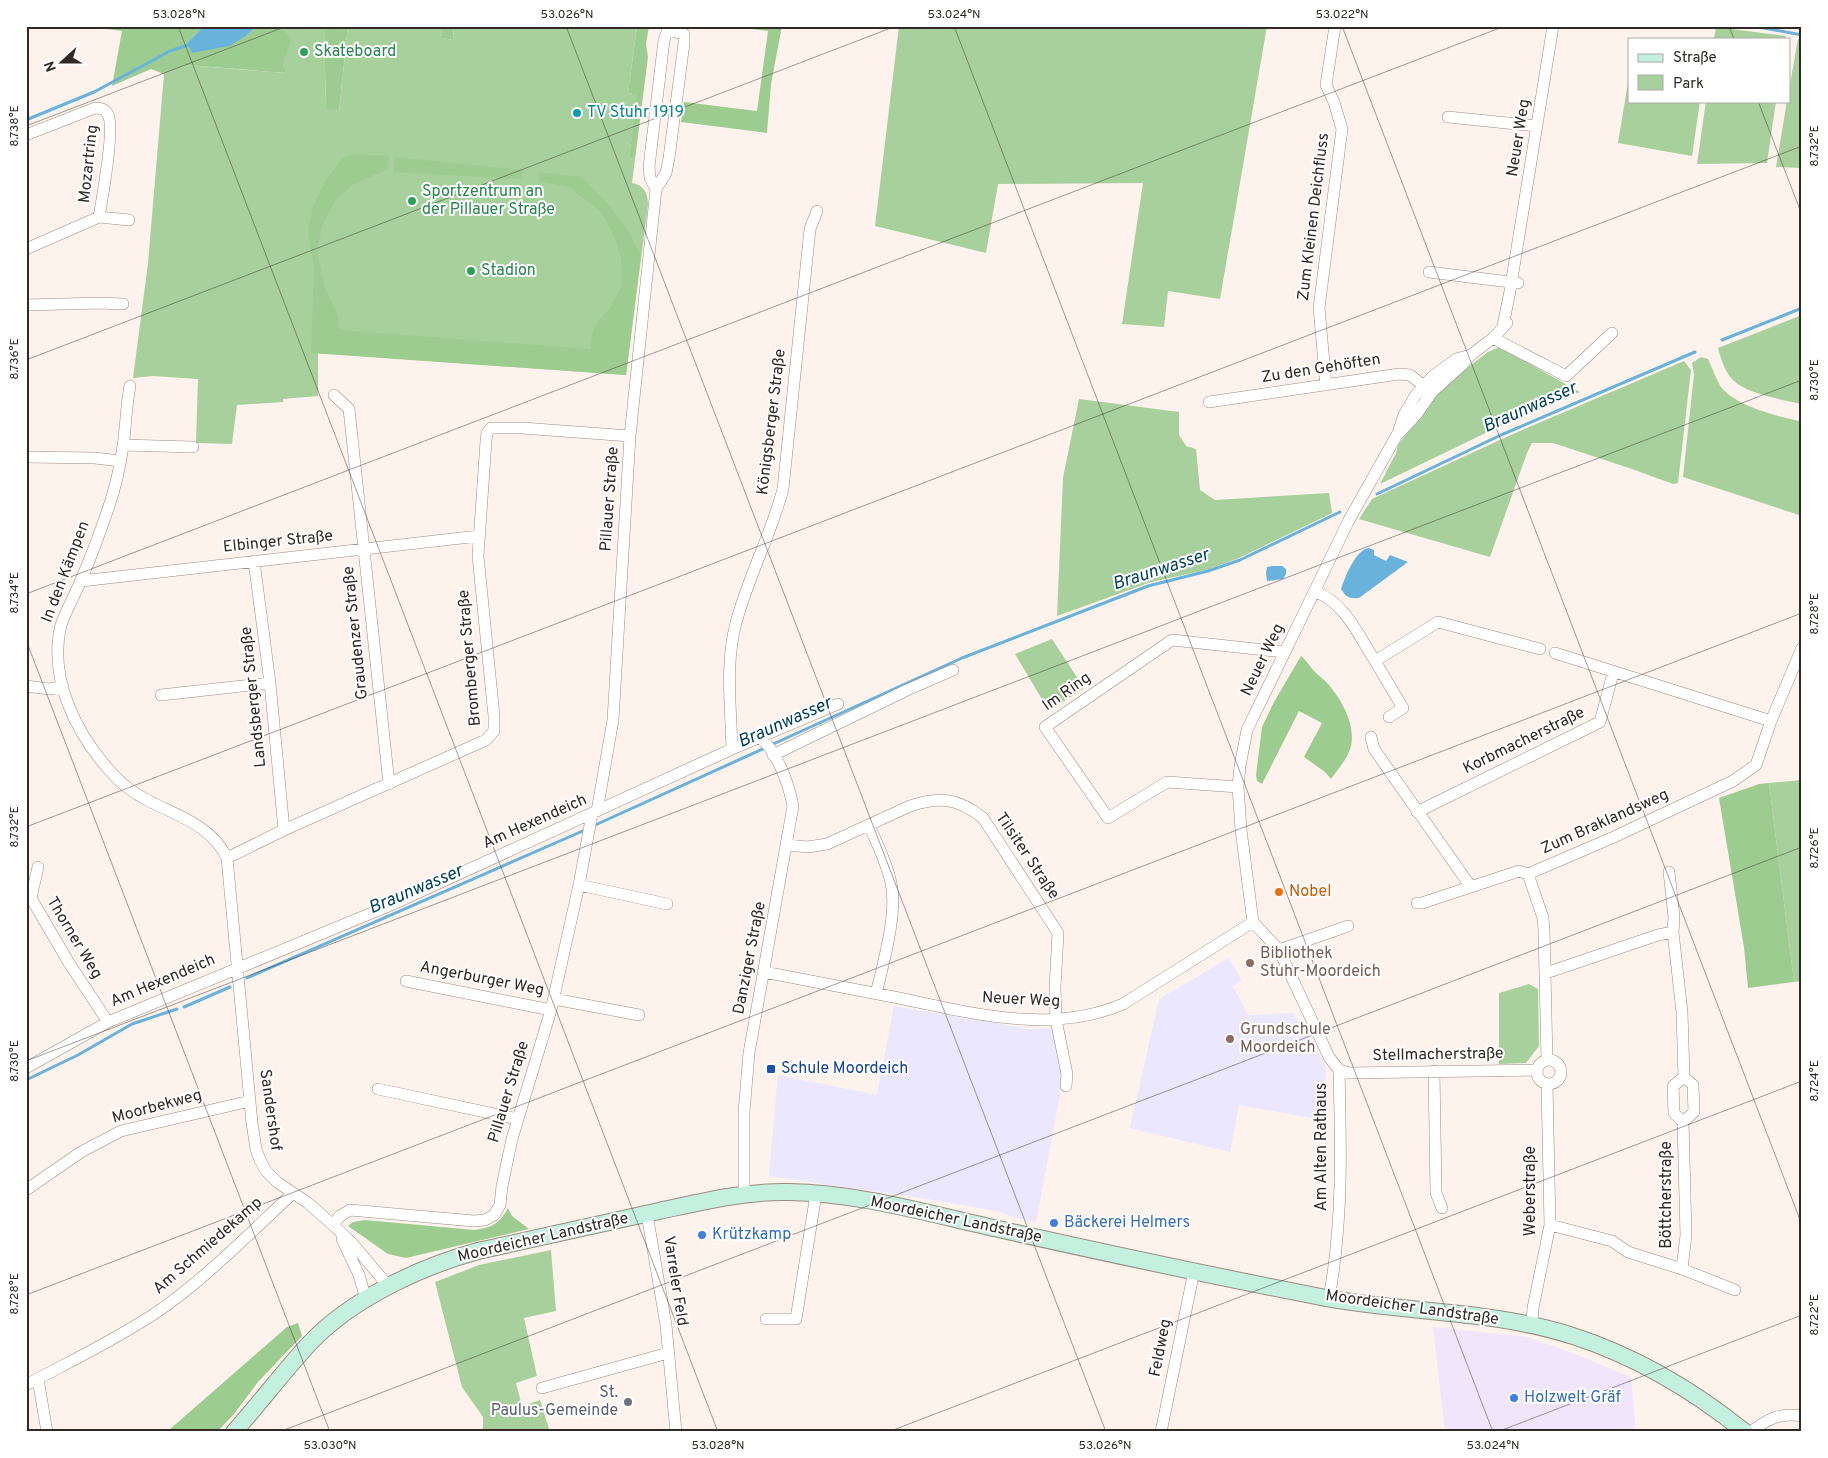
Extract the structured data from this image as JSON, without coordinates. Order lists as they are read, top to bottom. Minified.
{"streets":{"main road":["Moordeicher Landstraße"],"street":["Neuer Weg","Mozartring","Zum Kleinen Deichfluss","Zu den Gehöften","Königsberger Straße","Pillauer Straße","Elbinger Straße","In den Kämpen","Graudenzer Straße","Bromberger Straße","Im Ring","Landsberger Straße","Korbmacherstraße","Am Hexendeich","Zum Braklandsweg","Tilsiter Straße","Thorner Weg","Danziger Straße","Angerburger Weg","Stellmacherstraße","Moorbekweg","Sandershof","Am Alten Rathaus","Weberstraße","Böttcherstraße","Am Schmiedekamp","Varreler Feld","Feldweg"]},"crossings":[["Neuer Weg","Zu den Gehöften"],["Neuer Weg","Im Ring"],["Neuer Weg","Tilsiter Straße"],["Neuer Weg","Danziger Straße"],["Zum Kleinen Deichfluss","Zu den Gehöften"],["Königsberger Straße","Am Hexendeich"],["Pillauer Straße","Bromberger Straße"],["Pillauer Straße","Am Hexendeich"],["Pillauer Straße","Angerburger Weg"],["Pillauer Straße","Sandershof"],["Elbinger Straße","In den Kämpen"],["Elbinger Straße","Graudenzer Straße"],["Elbinger Straße","Bromberger Straße"],["Elbinger Straße","Landsberger Straße"],["In den Kämpen","Bromberger Straße"],["Graudenzer Straße","Bromberger Straße"],["Bromberger Straße","Landsberger Straße"],["Am Hexendeich","Thorner Weg"],["Am Hexendeich","Danziger Straße"],["Am Hexendeich","Sandershof"],["Tilsiter Straße","Danziger Straße"],["Danziger Straße","Moordeicher Landstraße"],["Stellmacherstraße","Am Alten Rathaus"],["Stellmacherstraße","Weberstraße"],["Moorbekweg","Sandershof"],["Sandershof","Moordeicher Landstraße"],["Sandershof","Am Schmiedekamp"],["Am Alten Rathaus","Moordeicher Landstraße"],["Weberstraße","Böttcherstraße"],["Weberstraße","Moordeicher Landstraße"],["Moordeicher Landstraße","Varreler Feld"],["Moordeicher Landstraße","Feldweg"]],"water":["Braunwasser"],"places":{"other":["Skateboard","TV Stuhr 1919","Sportzentrum an der Pillauer Straße","Stadion","Nobel","Bibliothek Stuhr-Moordeich","Grundschule Moordeich","Bäckerei Helmers","Krützkamp","Holzwelt Gräf","St. Paulus-Gemeinde"],"transit":["Schule Moordeich"]},"legend":["Straße","Park"],"north":"left","coordinates":["53.028°N","53.026°N","53.024°N","53.022°N","8.738°E","8.732°E","8.736°E","8.730°E","8.734°E","8.728°E","8.726°E","8.724°E","8.722°E","53.030°N"]}
